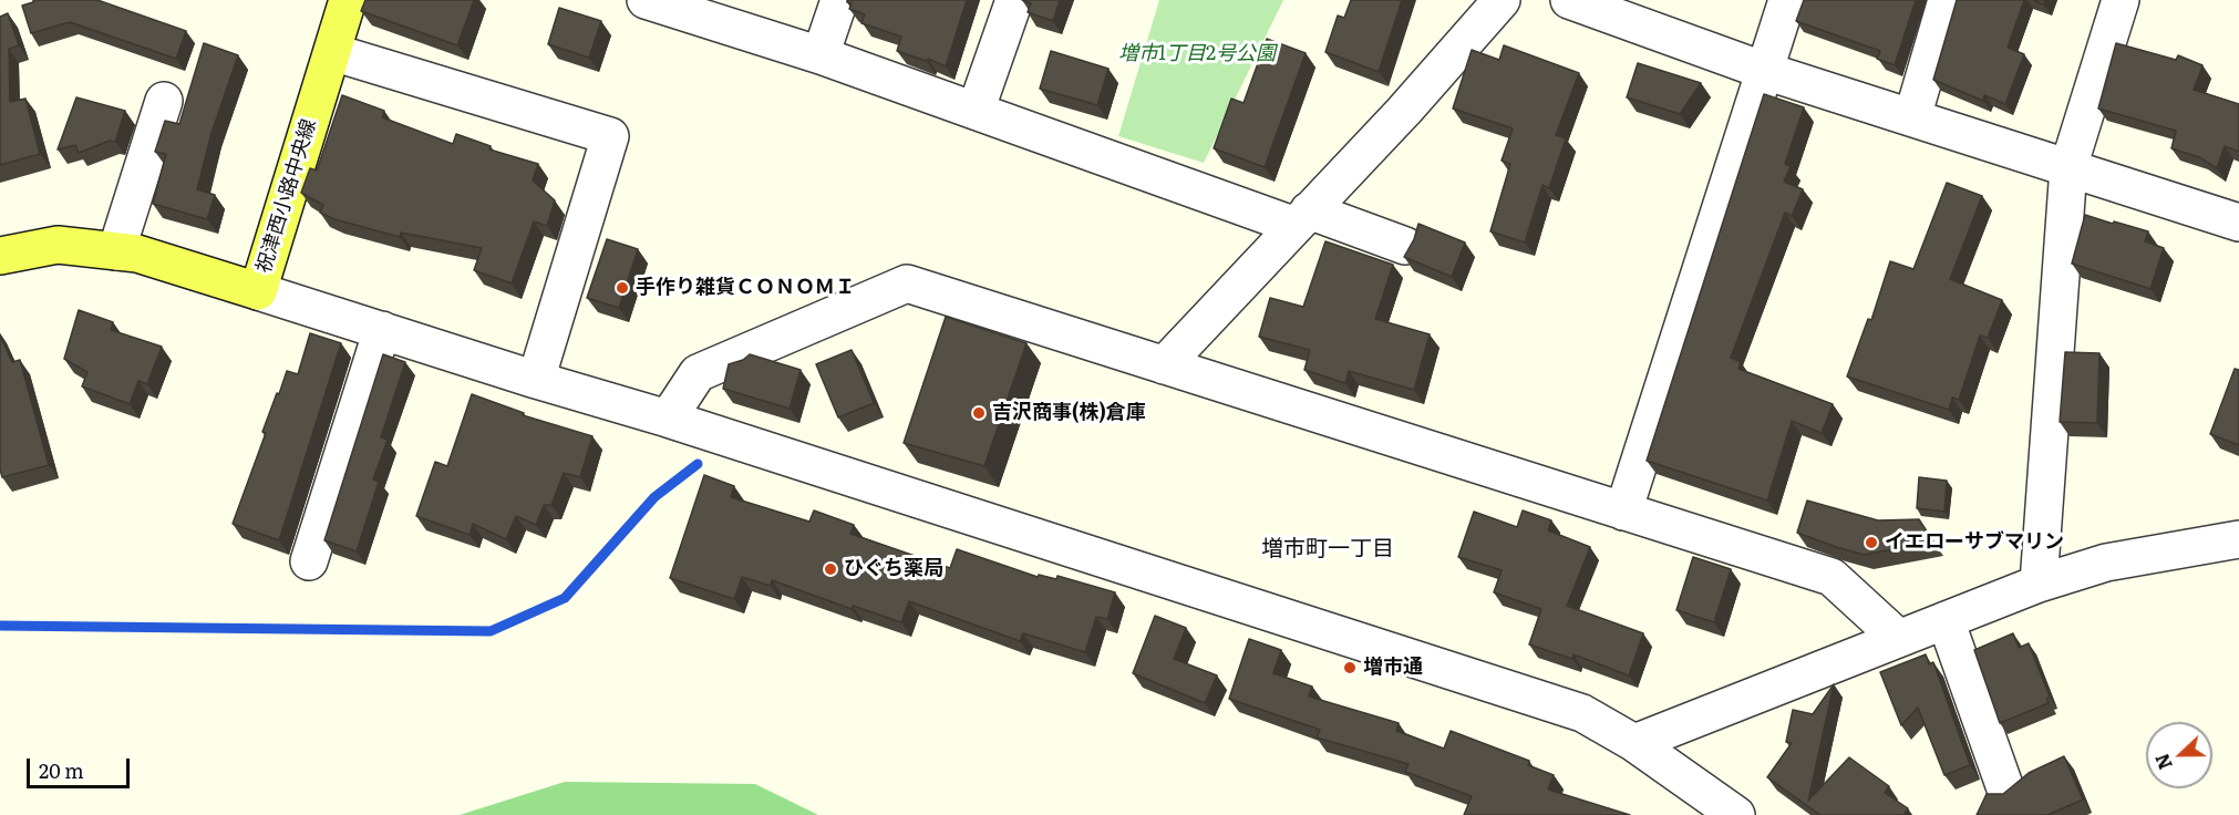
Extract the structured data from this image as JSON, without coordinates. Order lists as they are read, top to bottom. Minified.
{"streets":{"main road":["祝津西小路中央線"]},"districts":["増市町一丁目"],"parks":["増市1丁目2号公園"],"places":["手作り雑貨ＣＯＮＯＭＩ","吉沢商事(株)倉庫","イエローサブマリン","ひぐち薬局","増市通"],"scale_bar":"20 m","north":"left"}
